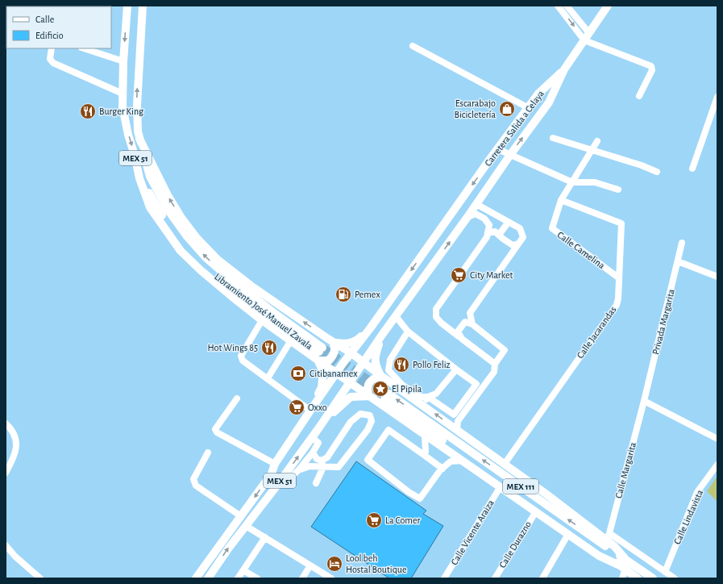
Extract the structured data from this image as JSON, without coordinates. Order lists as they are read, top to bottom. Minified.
{"streets":{"main road":["Carretera Salida a Celaya","MEX 51","Libramiento José Manuel Zavala","MEX 111"],"street":["Calle Camelina","Privada Margarita","Calle Jacarandas","Calle Margarita","Calle Lindavista","Calle Vicente Araiza","Calle Durazno"]},"crossings":[["Carretera Salida a Celaya","MEX 51"],["Calle Camelina","Calle Jacarandas"],["Privada Margarita","Calle Margarita"]],"places":{"shop":["Escarabajo Bicicletería"],"restaurant":["Burger King","Hot Wings 85","Pollo Feliz"],"supermarket":["City Market","Oxxo","La Comer"],"fuel station":["Pemex"],"bank":["Citibanamex"],"place":["El Pipila"],"hotel":["Lool beh Hostal Boutique"]},"legend":["Calle","Edificio"]}
